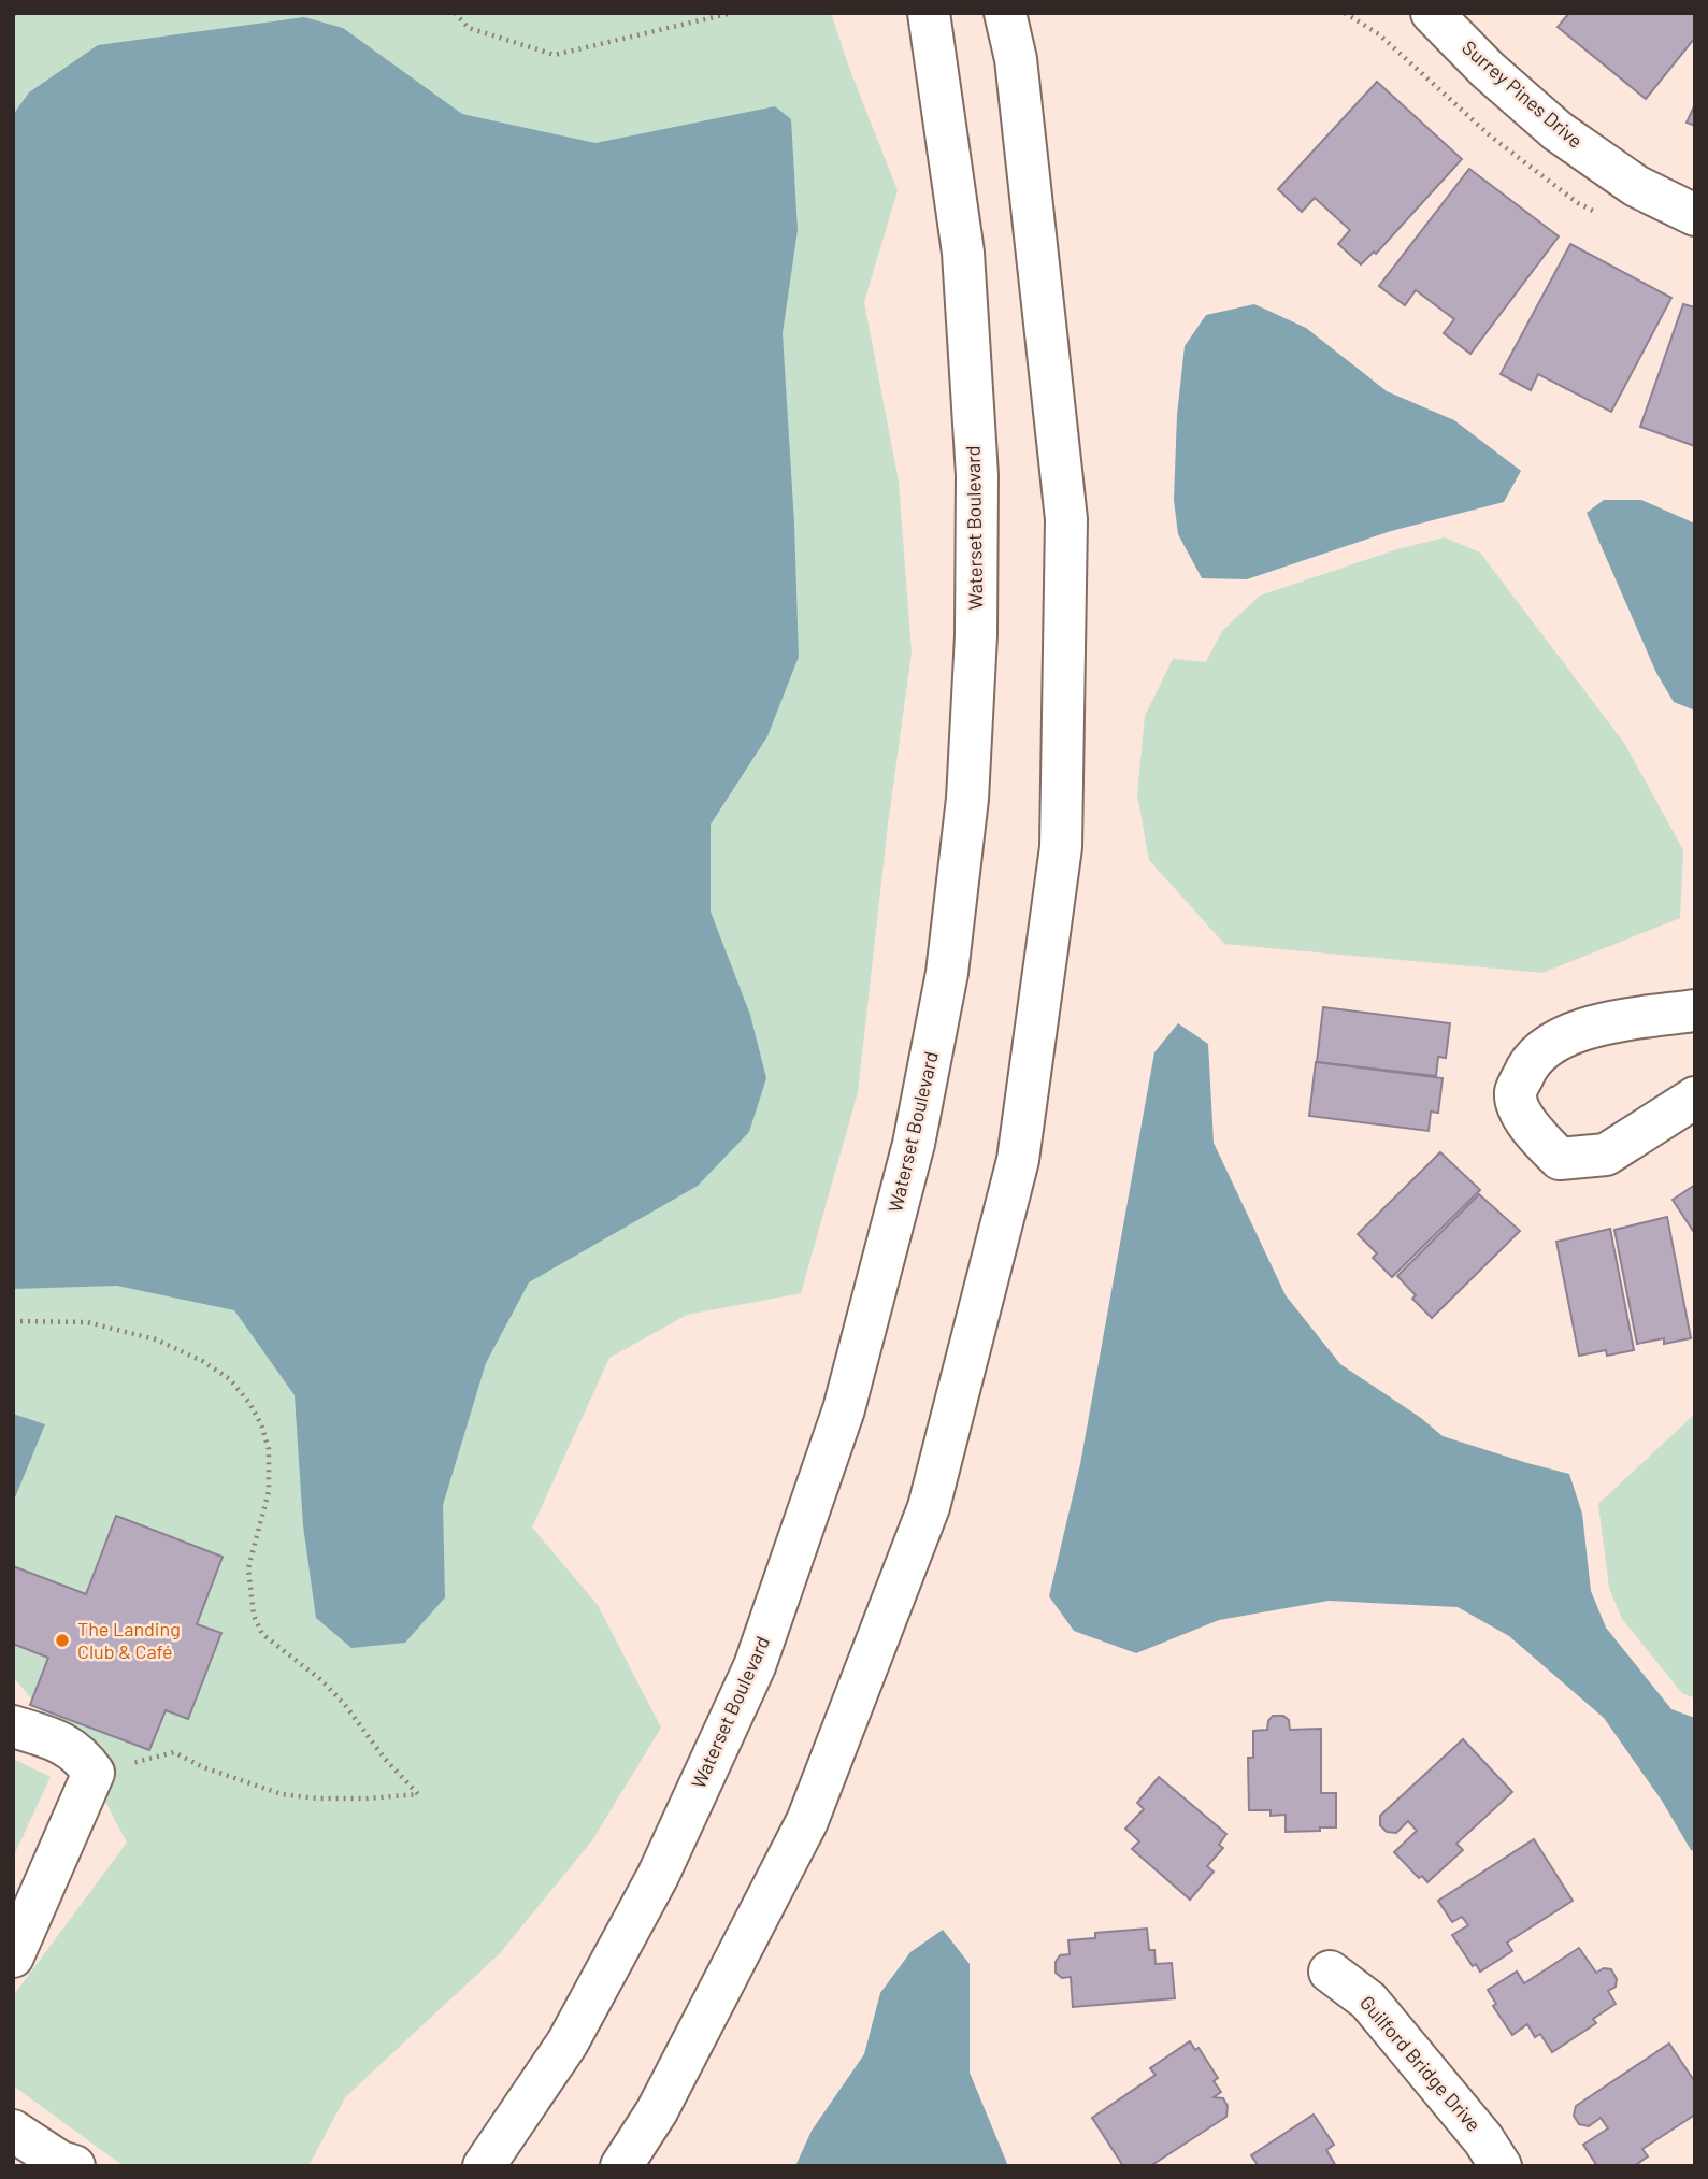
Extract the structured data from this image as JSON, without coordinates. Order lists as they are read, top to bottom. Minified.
{"streets":{"street":["Surrey Pines Drive","Waterset Boulevard","Guilford Bridge Drive"]},"places":["The Landing Club & Café"]}
